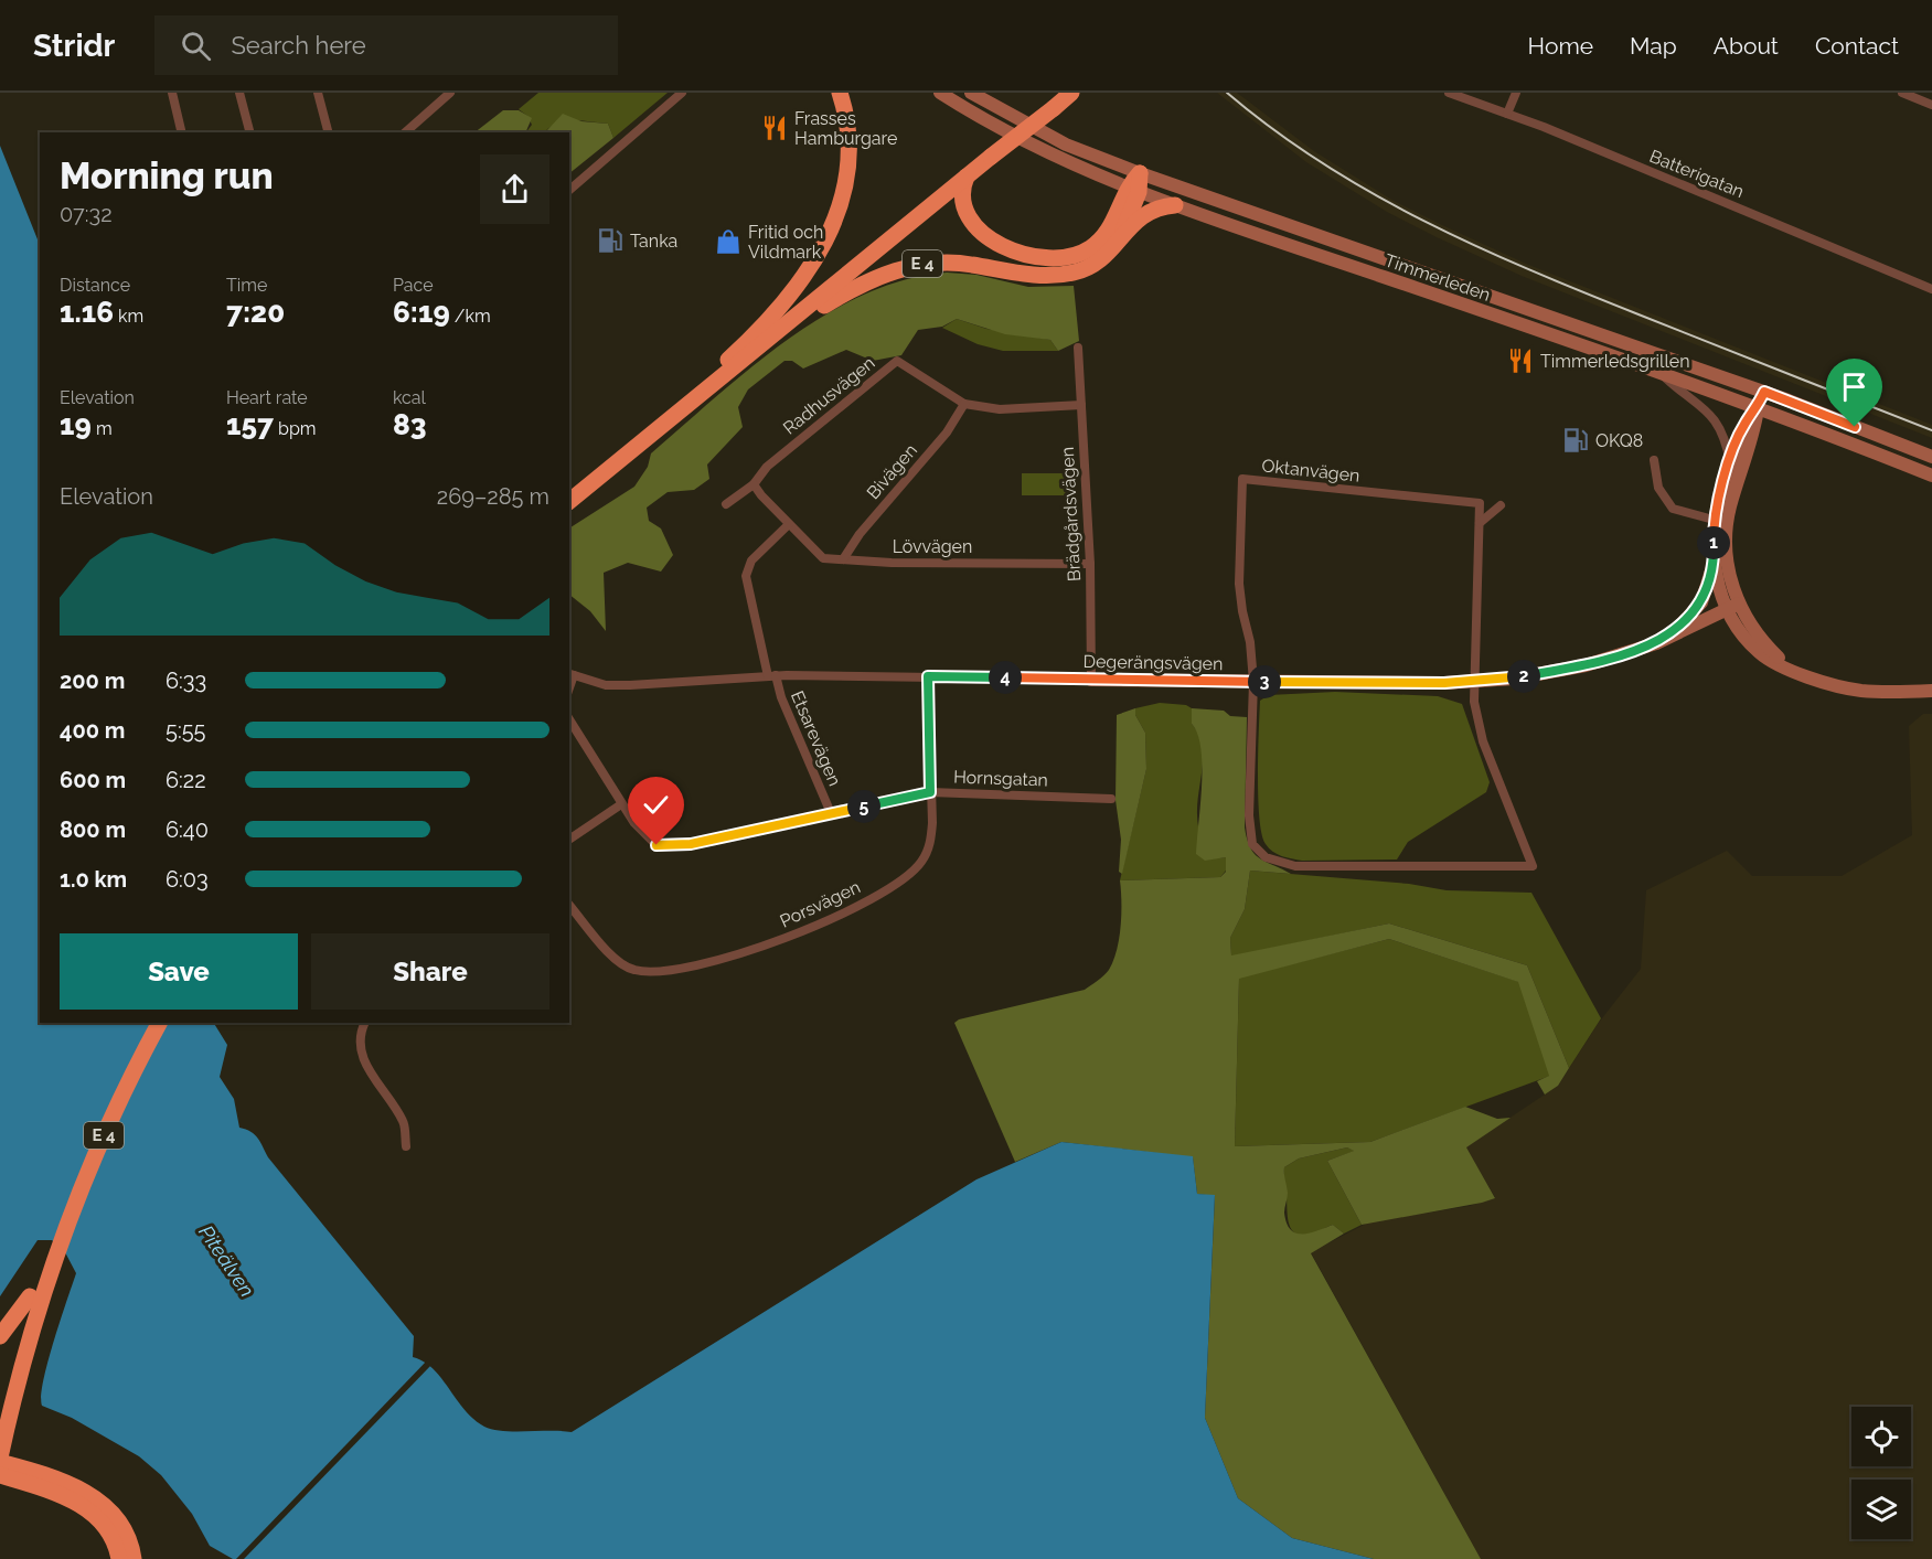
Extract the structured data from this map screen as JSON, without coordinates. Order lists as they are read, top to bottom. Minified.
{"streets":{"highway":["E 4"],"main road":["Timmerleden","Degerängsvägen"],"street":["Batterigatan","Radhusvägen","Oktanvägen","Bivägen","Brädgårdsvägen","Lövvägen","Etsarevägen","Hornsgatan","Porsvägen"]},"crossings":[["E 4","Timmerleden"],["Radhusvägen","Bivägen"],["Radhusvägen","Brädgårdsvägen"],["Oktanvägen","Degerängsvägen"],["Bivägen","Lövvägen"],["Brädgårdsvägen","Lövvägen"],["Brädgårdsvägen","Degerängsvägen"],["Lövvägen","Etsarevägen"],["Degerängsvägen","Etsarevägen"],["Degerängsvägen","Porsvägen"],["Etsarevägen","Hornsgatan"],["Hornsgatan","Porsvägen"]],"water":["Piteälven"],"places":{"restaurant":["Frasses Hamburgare","Timmerledsgrillen"],"fuel station":["Tanka","OKQ8"],"shop":["Fritid och Vildmark"]},"page":{"header":"Stridr","search":"Search here","nav":["Home","Map","About","Contact"],"heading":["Morning run","07:32"],"stats":[["Distance","1.16 km"],["Time","7:20"],["Pace","6:19 /km"],["Elevation","19 m"],["Heart rate","157 bpm"],["kcal","83"]],"chart":["Elevation","269–285 m"],"pins":["1","2","4","3","5"],"list":[{"name":"200 m","note":"6:33"},{"name":"400 m","note":"5:55"},{"name":"600 m","note":"6:22"},{"name":"800 m","note":"6:40"},{"name":"1.0 km","note":"6:03"}],"buttons":["Save","Share"]}}
